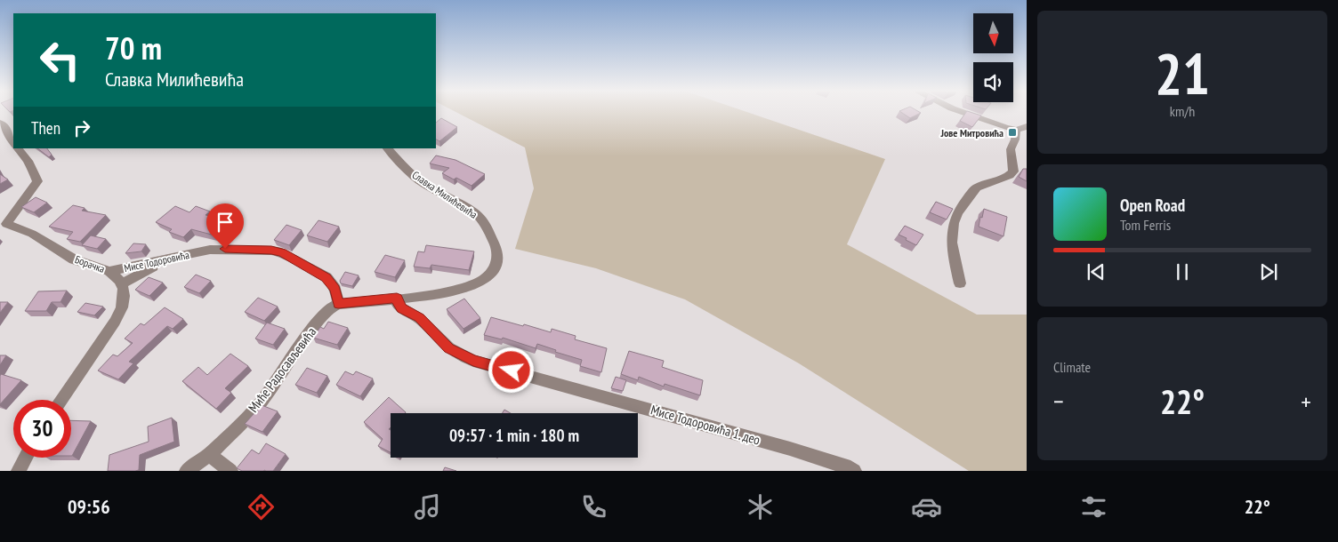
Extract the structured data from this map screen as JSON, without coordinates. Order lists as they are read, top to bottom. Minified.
{"streets":{"street":["Славка Милићевића","Мисе Тодоровића","Борачка","Миће Радосављевића","Мисе Тодоровића 1. део"]},"crossings":[["Славка Милићевића","Мисе Тодоровића"],["Славка Милићевића","Миће Радосављевића"],["Славка Милићевића","Мисе Тодоровића 1. део"],["Мисе Тодоровића","Борачка"],["Мисе Тодоровића","Миће Радосављевића"]],"places":{"transit":["Јове Митровића"]},"north":"bottom","page":{"tile":[["21","km/h"],"Climate"],"turn":["70 m","Славка Милићевића"],"then":"Then","song":["Open Road","Tom Ferris"],"heat":["−","22°","+"],"limit":"30","trip":"09:57 · 1 min · 180 m","tabs":["09:56","22°"]}}
